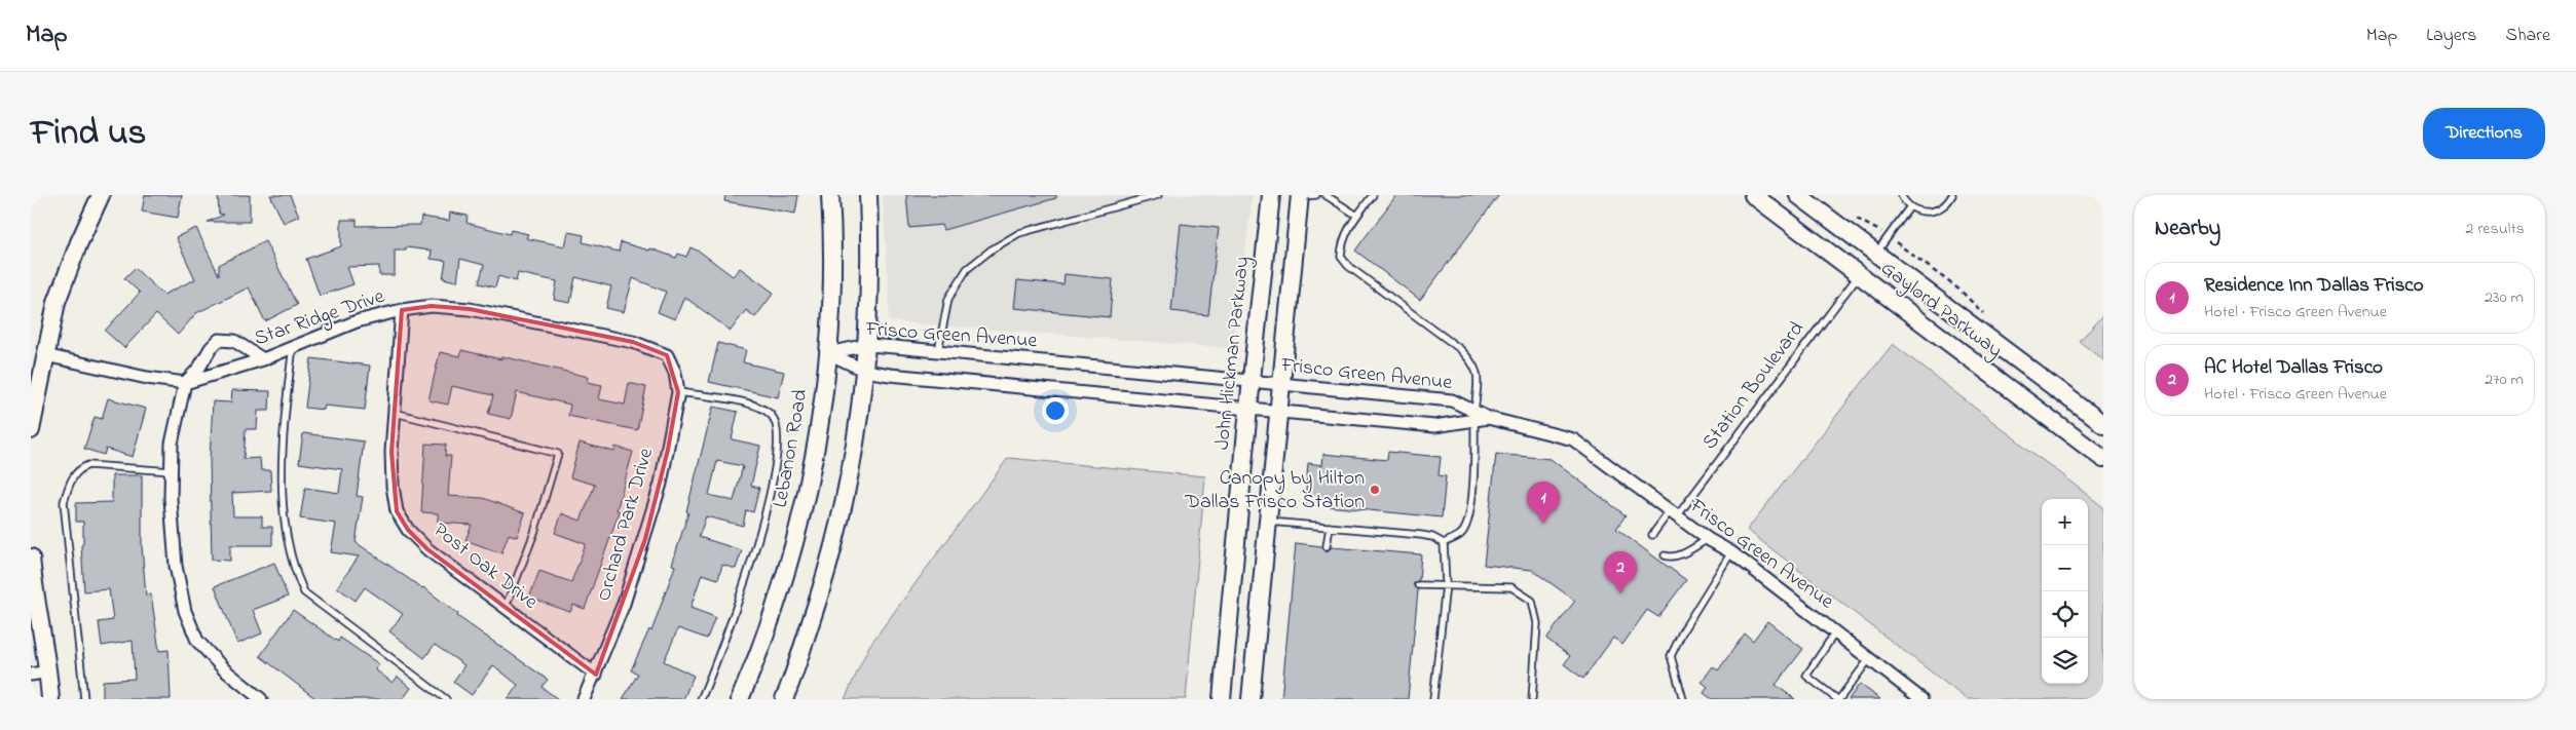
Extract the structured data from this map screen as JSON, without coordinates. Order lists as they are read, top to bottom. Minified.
{"streets":{"street":["Gaylord Parkway","Star Ridge Drive","Frisco Green Avenue","John Hickman Parkway","Lebanon Road","Orchard Park Drive","Post Oak Drive"],"lane":["Station Boulevard"]},"crossings":[["Gaylord Parkway","Station Boulevard"],["Star Ridge Drive","Orchard Park Drive"],["Star Ridge Drive","Post Oak Drive"],["Frisco Green Avenue","John Hickman Parkway"],["Frisco Green Avenue","Station Boulevard"],["Frisco Green Avenue","Lebanon Road"],["Orchard Park Drive","Post Oak Drive"]],"places":["Canopy by Hilton Dallas Frisco Station"],"page":{"header":"Map","nav":["Map","Layers","Share"],"title":"Find us","buttons":"Directions","heading":["Nearby","2 results"],"list":[{"mark":"1","name":"Residence Inn Dallas Frisco","note":"Hotel · Frisco Green Avenue","value":"230 m"},{"mark":"2","name":"AC Hotel Dallas Frisco","note":"Hotel · Frisco Green Avenue","value":"270 m"}],"pins":["1","2"],"map_buttons":["+","−"]}}
